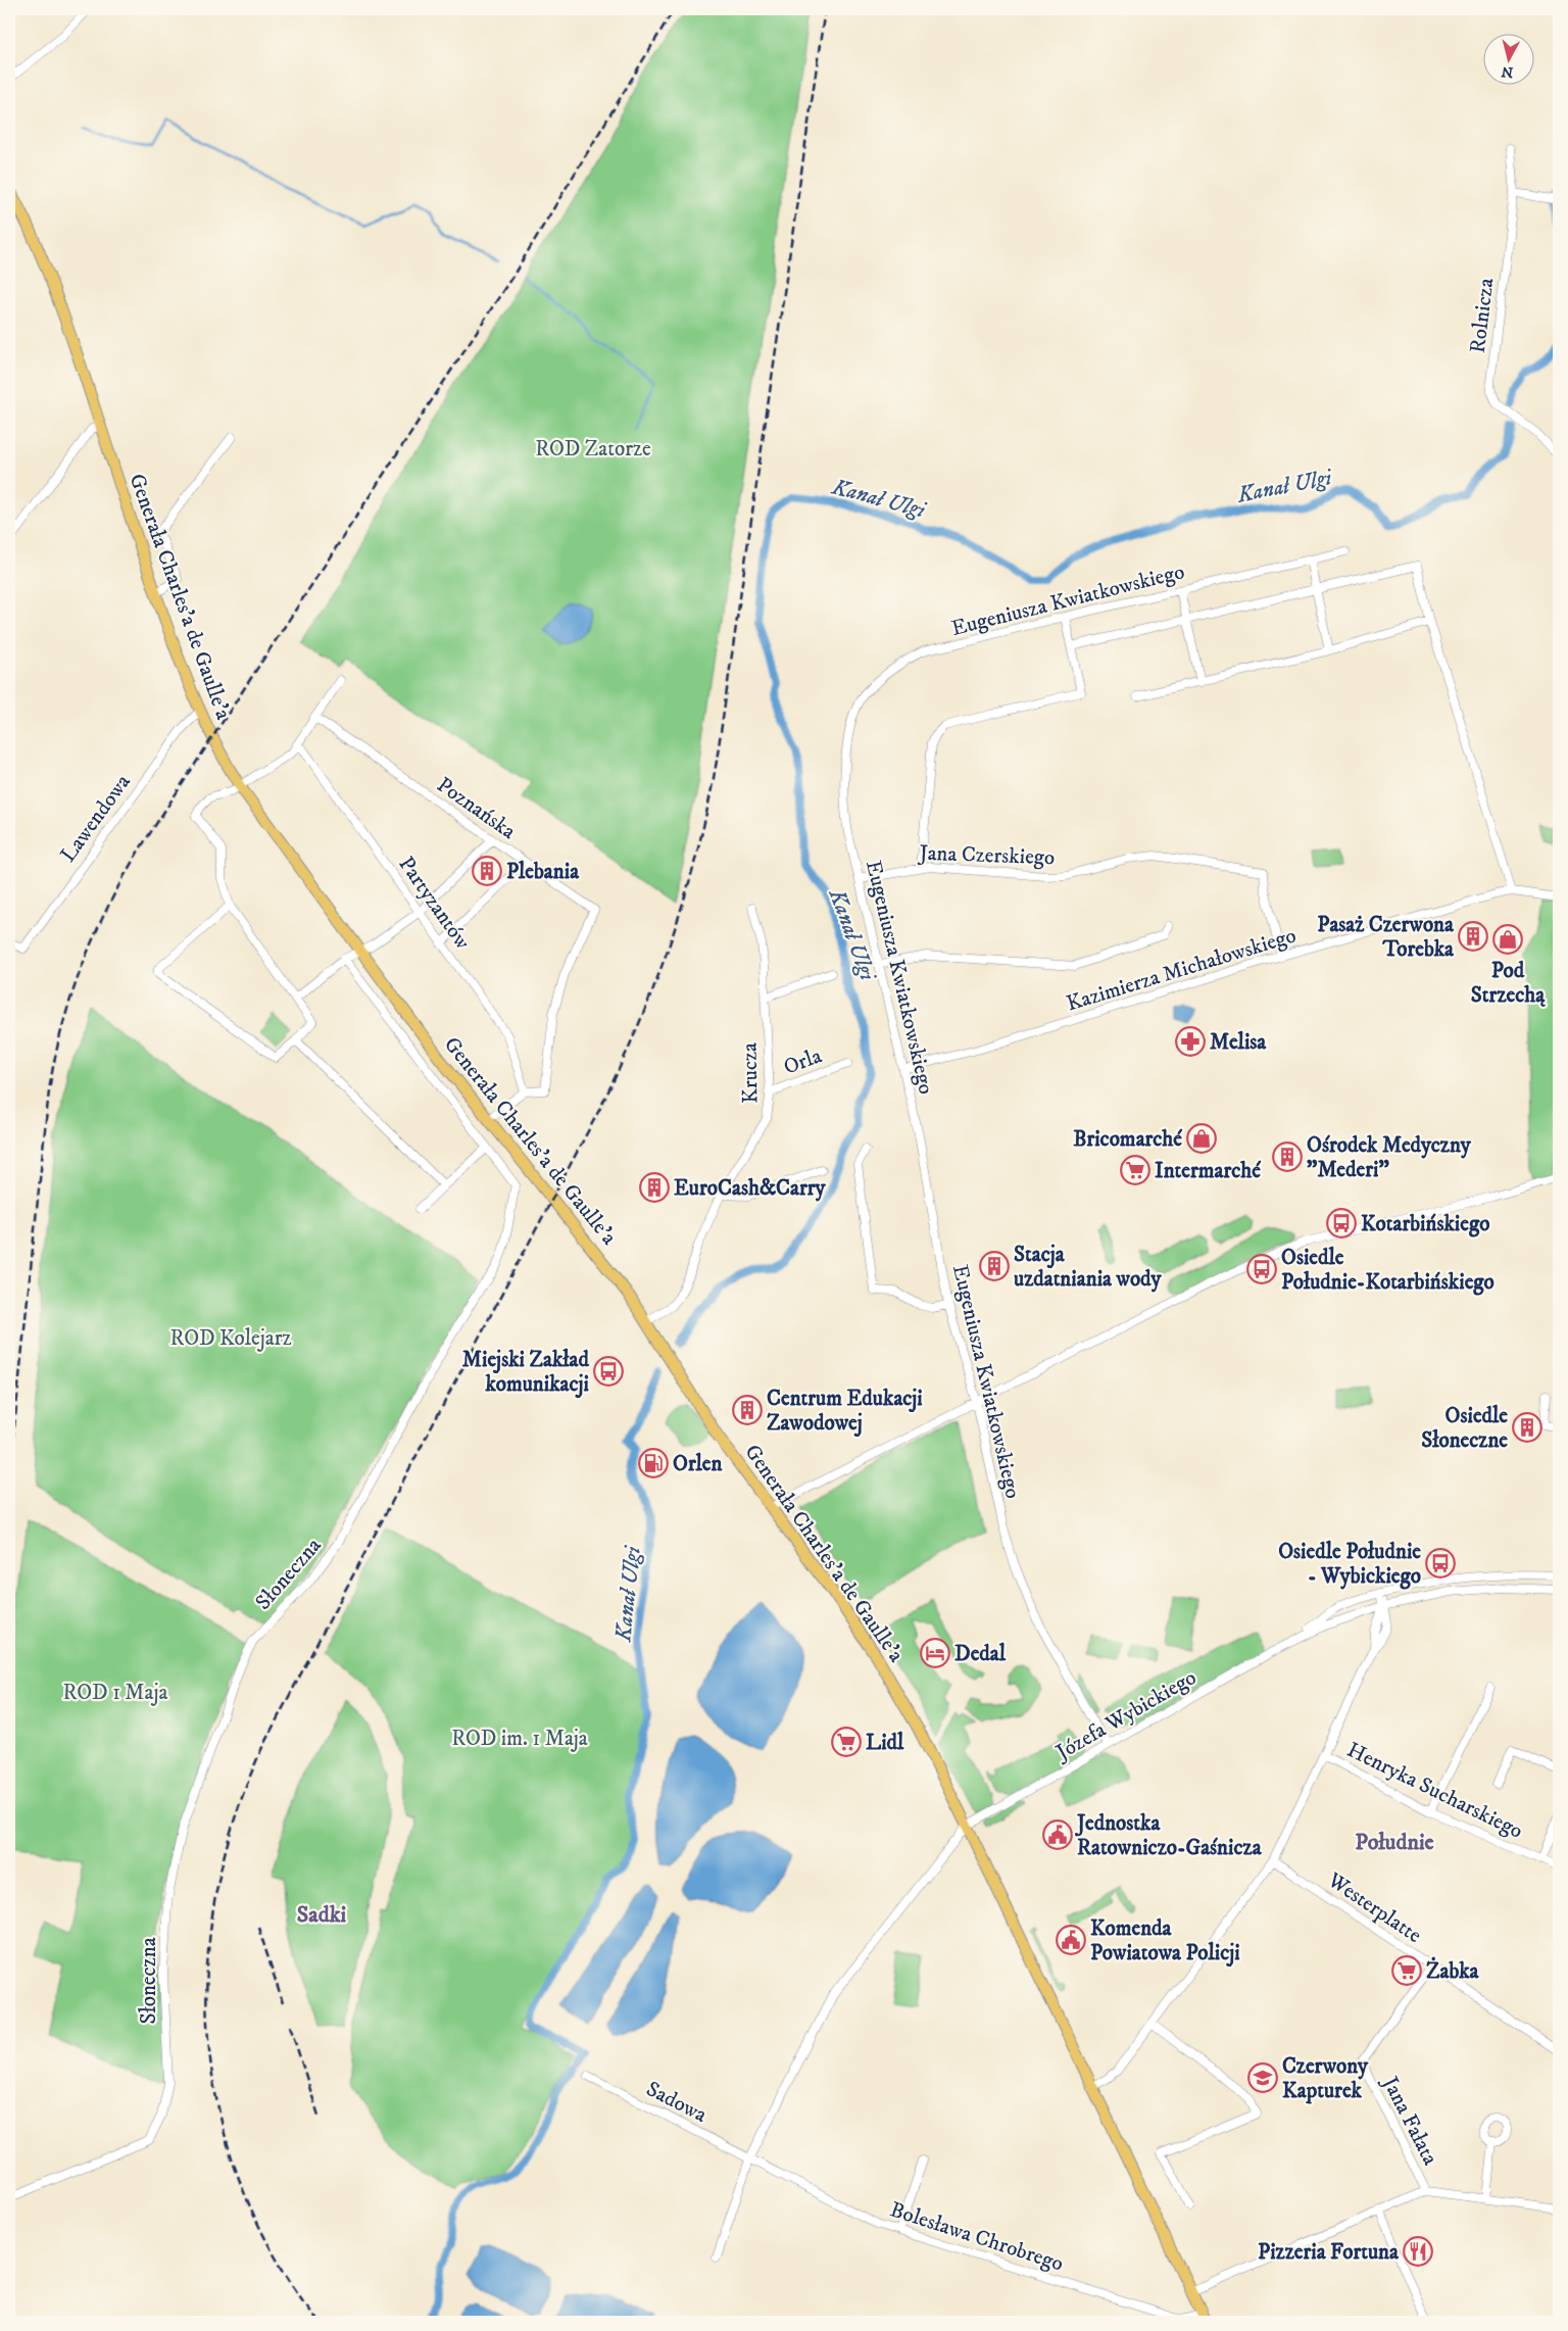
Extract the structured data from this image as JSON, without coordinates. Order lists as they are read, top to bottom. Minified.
{"streets":{"main road":["Generała Charles'a de Gaulle'a"],"street":["Rolnicza","Eugeniusza Kwiatkowskiego","Poznańska","Lawendowa","Jana Czerskiego","Partyzantów","Kazimierza Michałowskiego","Orla","Krucza","Słoneczna","Józefa Wybickiego","Henryka Sucharskiego","Westerplatte","Sadowa","Jana Fałata","Bolesława Chrobrego"]},"crossings":[["Generała Charles'a de Gaulle'a","Lawendowa"],["Generała Charles'a de Gaulle'a","Krucza"],["Generała Charles'a de Gaulle'a","Józefa Wybickiego"],["Generała Charles'a de Gaulle'a","Bolesława Chrobrego"],["Eugeniusza Kwiatkowskiego","Jana Czerskiego"],["Eugeniusza Kwiatkowskiego","Kazimierza Michałowskiego"],["Eugeniusza Kwiatkowskiego","Józefa Wybickiego"],["Poznańska","Partyzantów"],["Jana Czerskiego","Kazimierza Michałowskiego"],["Orla","Krucza"],["Westerplatte","Jana Fałata"],["Sadowa","Bolesława Chrobrego"]],"districts":["Południe","Sadki"],"water":["Kanał Ulgi"],"parks":["ROD Zatorze","ROD Kolejarz","ROD 1 Maja","ROD im. 1 Maja"],"places":{"building":["Plebania","Pasaż Czerwona Torebka","Ośrodek Medyczny \"Mederi\"","EuroCash&Carry","Stacja uzdatniania wody","Centrum Edukacji Zawodowej","Osiedle Słoneczne"],"shop":["Pod Strzechą","Bricomarché"],"pharmacy":["Melisa"],"supermarket":["Intermarché","Lidl","Żabka"],"bus stop":["Kotarbińskiego","Osiedle Południe-Kotarbińskiego","Miejski Zakład komunikacji","Osiedle Południe - Wybickiego"],"fuel station":["Orlen"],"hotel":["Dedal"],"public building":["Jednostka Ratowniczo-Gaśnicza","Komenda Powiatowa Policji"],"school or university":["Czerwony Kapturek"],"restaurant":["Pizzeria Fortuna"]},"north":"bottom"}
